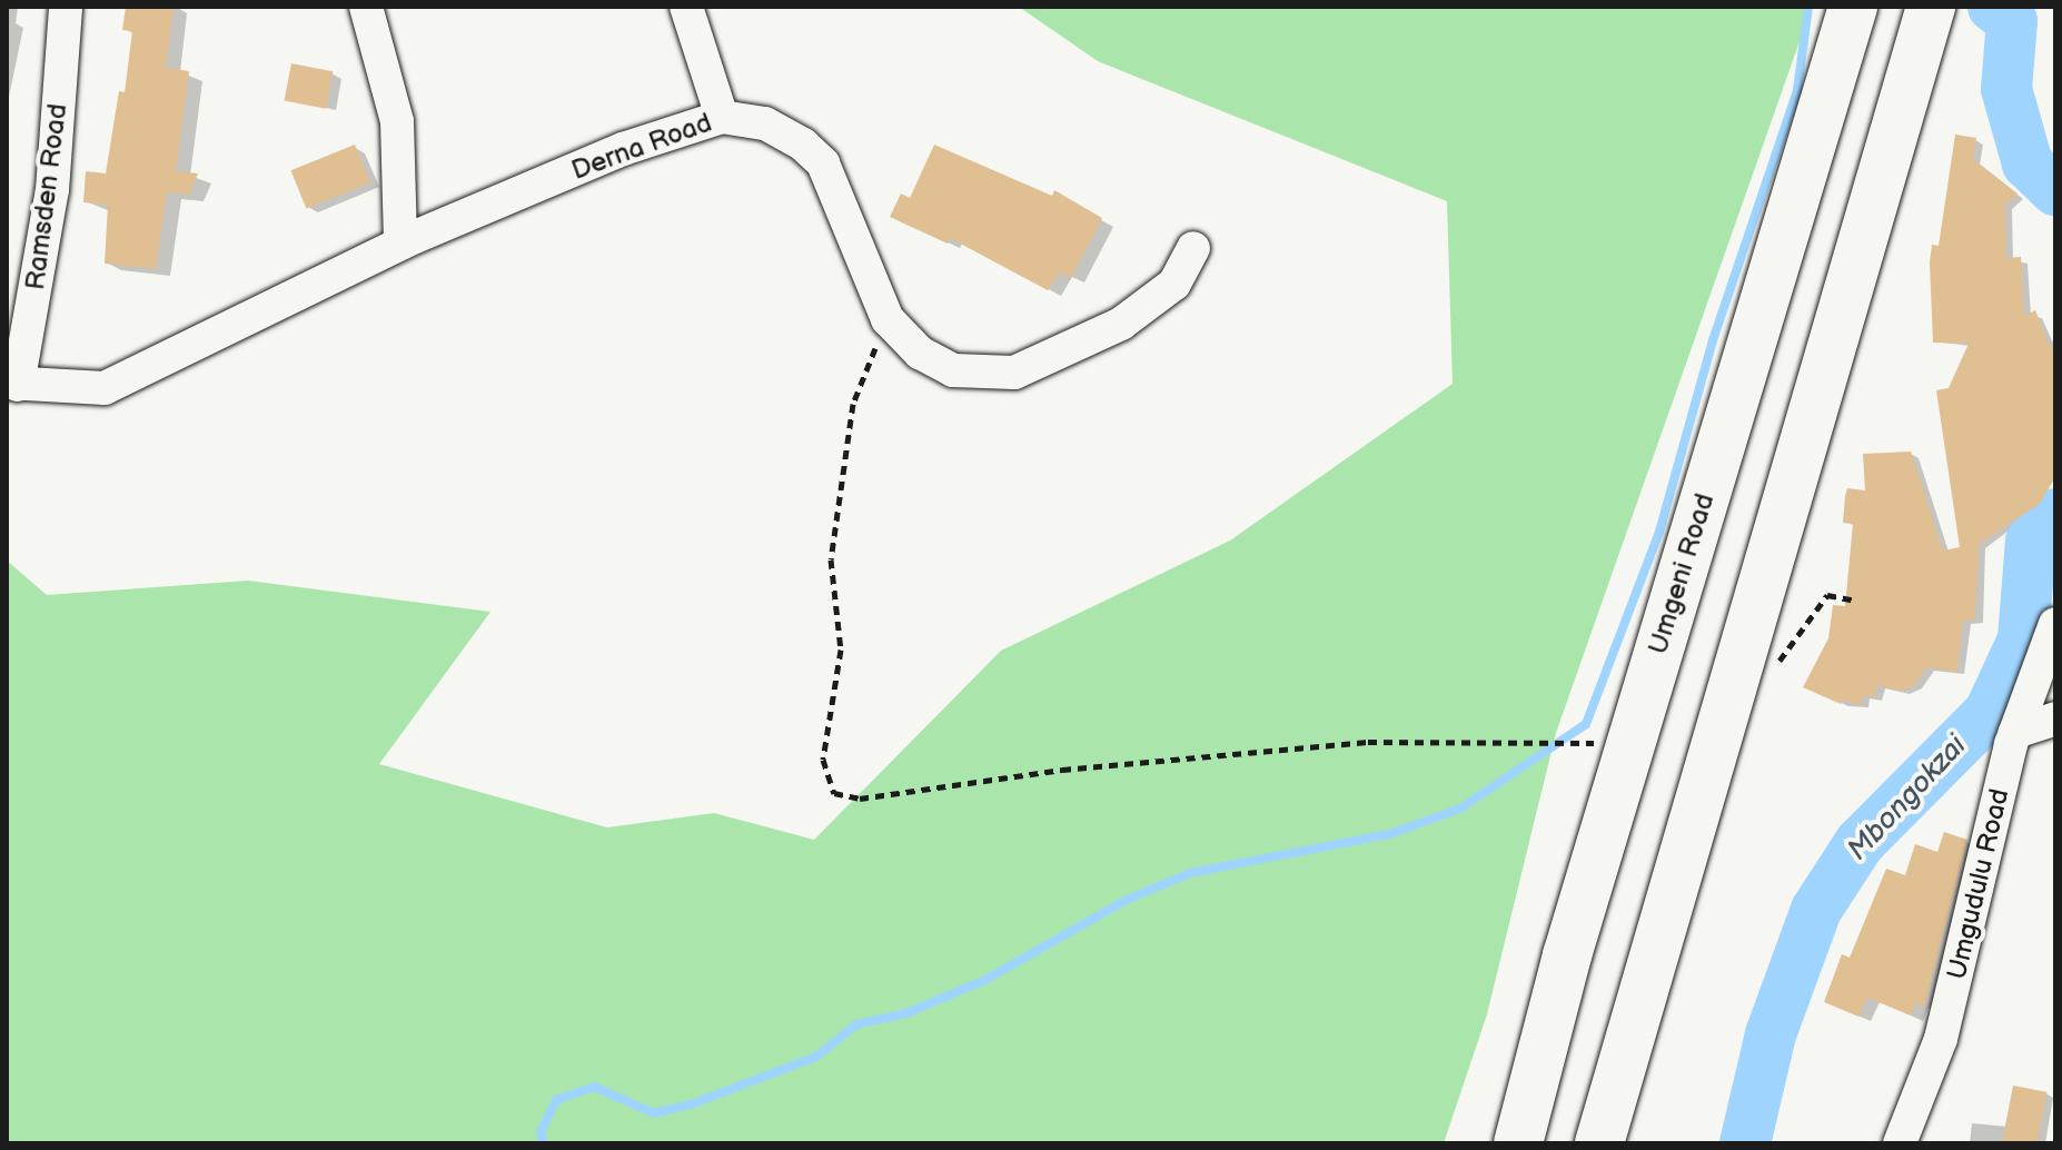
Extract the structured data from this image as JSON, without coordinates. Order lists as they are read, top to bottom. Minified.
{"streets":{"highway":["Umgeni Road"],"street":["Derna Road","Ramsden Road","Umgudulu Road"]},"crossings":[["Derna Road","Ramsden Road"]],"water":["Mbongokzai"]}
